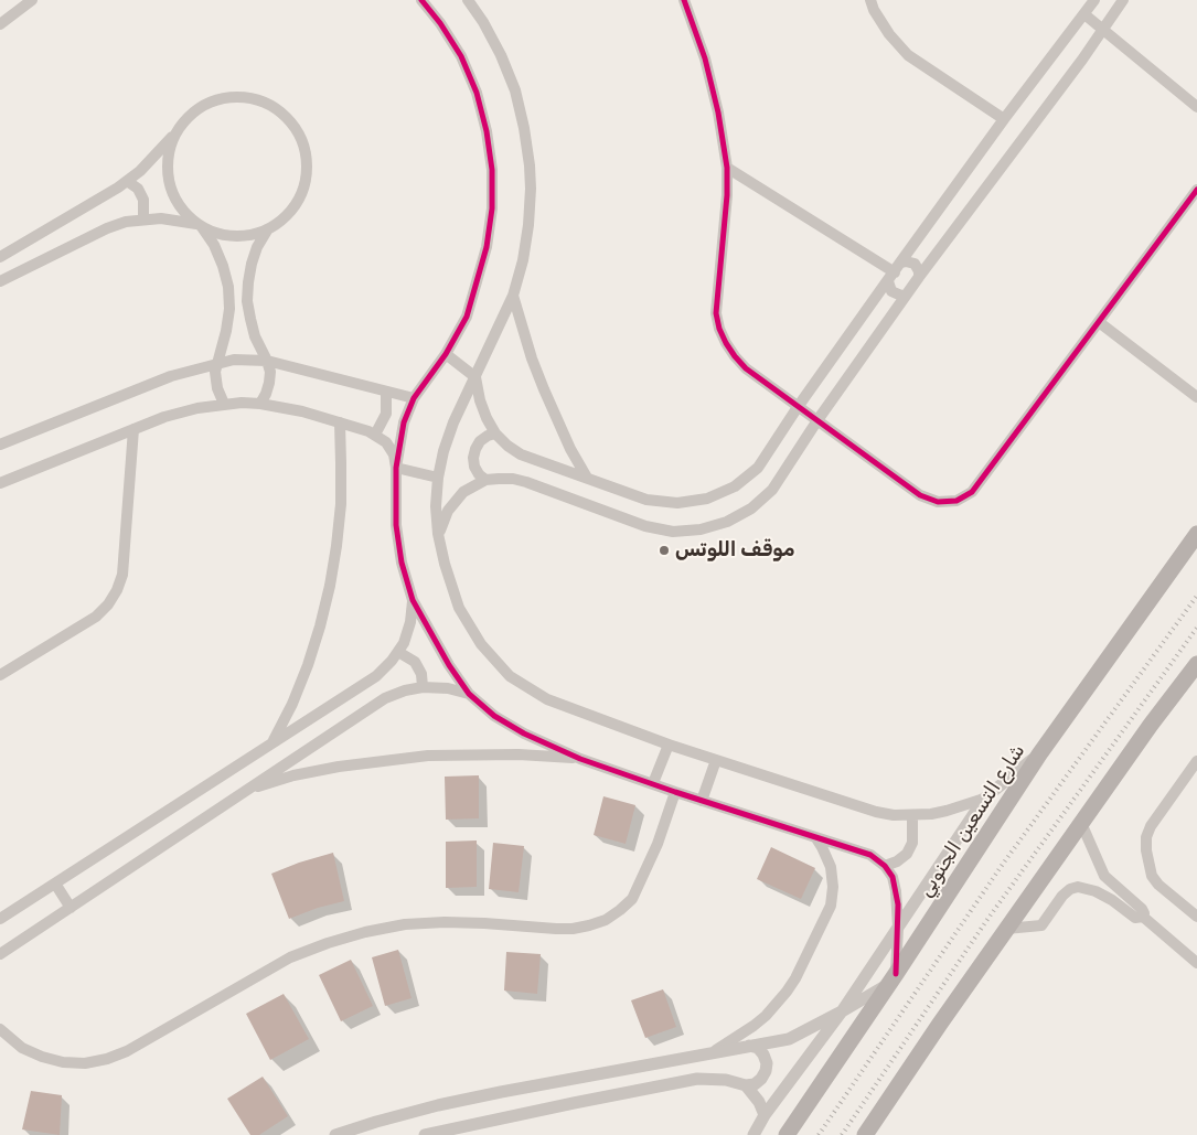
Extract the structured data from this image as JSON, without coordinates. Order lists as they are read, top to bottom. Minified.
{"streets":{"main road":["شارع التسعين الجنوبي"]},"places":["موقف اللوتس"]}
